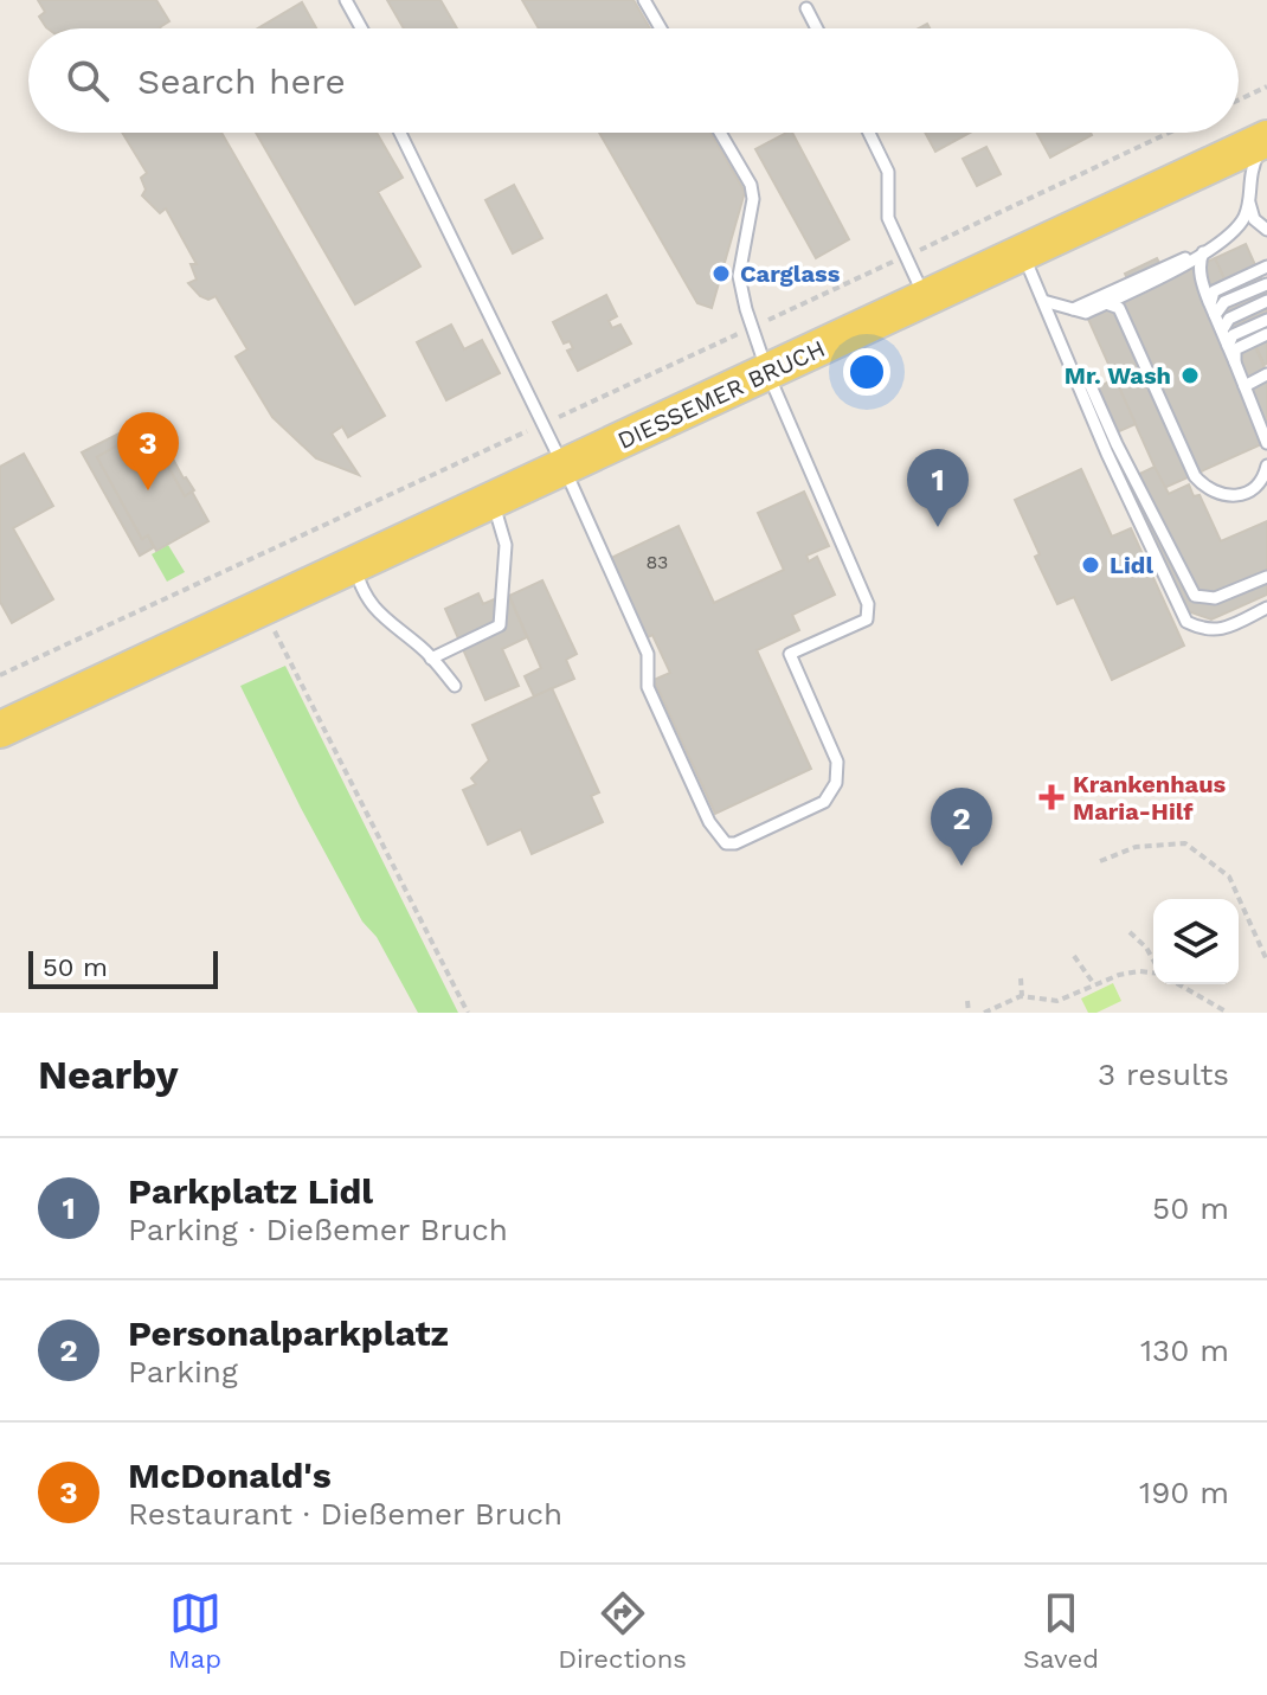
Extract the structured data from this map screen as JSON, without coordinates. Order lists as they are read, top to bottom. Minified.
{"streets":{"main road":["DIESSEMER BRUCH"]},"places":{"other":["Carglass","Mr. Wash","Lidl"],"health":["Krankenhaus Maria-Hilf"]},"house_numbers":["83"],"scale_bar":"50 m","page":{"search":"Search here","pins":["3","1","2"],"scale":"50 m","heading":["Nearby","3 results"],"list":[{"mark":"1","name":"Parkplatz Lidl","note":"Parking · Dießemer Bruch","value":"50 m"},{"mark":"2","name":"Personalparkplatz","note":"Parking","value":"130 m"},{"mark":"3","name":"McDonald's","note":"Restaurant · Dießemer Bruch","value":"190 m"}],"nav":["Map","Directions","Saved"]}}
